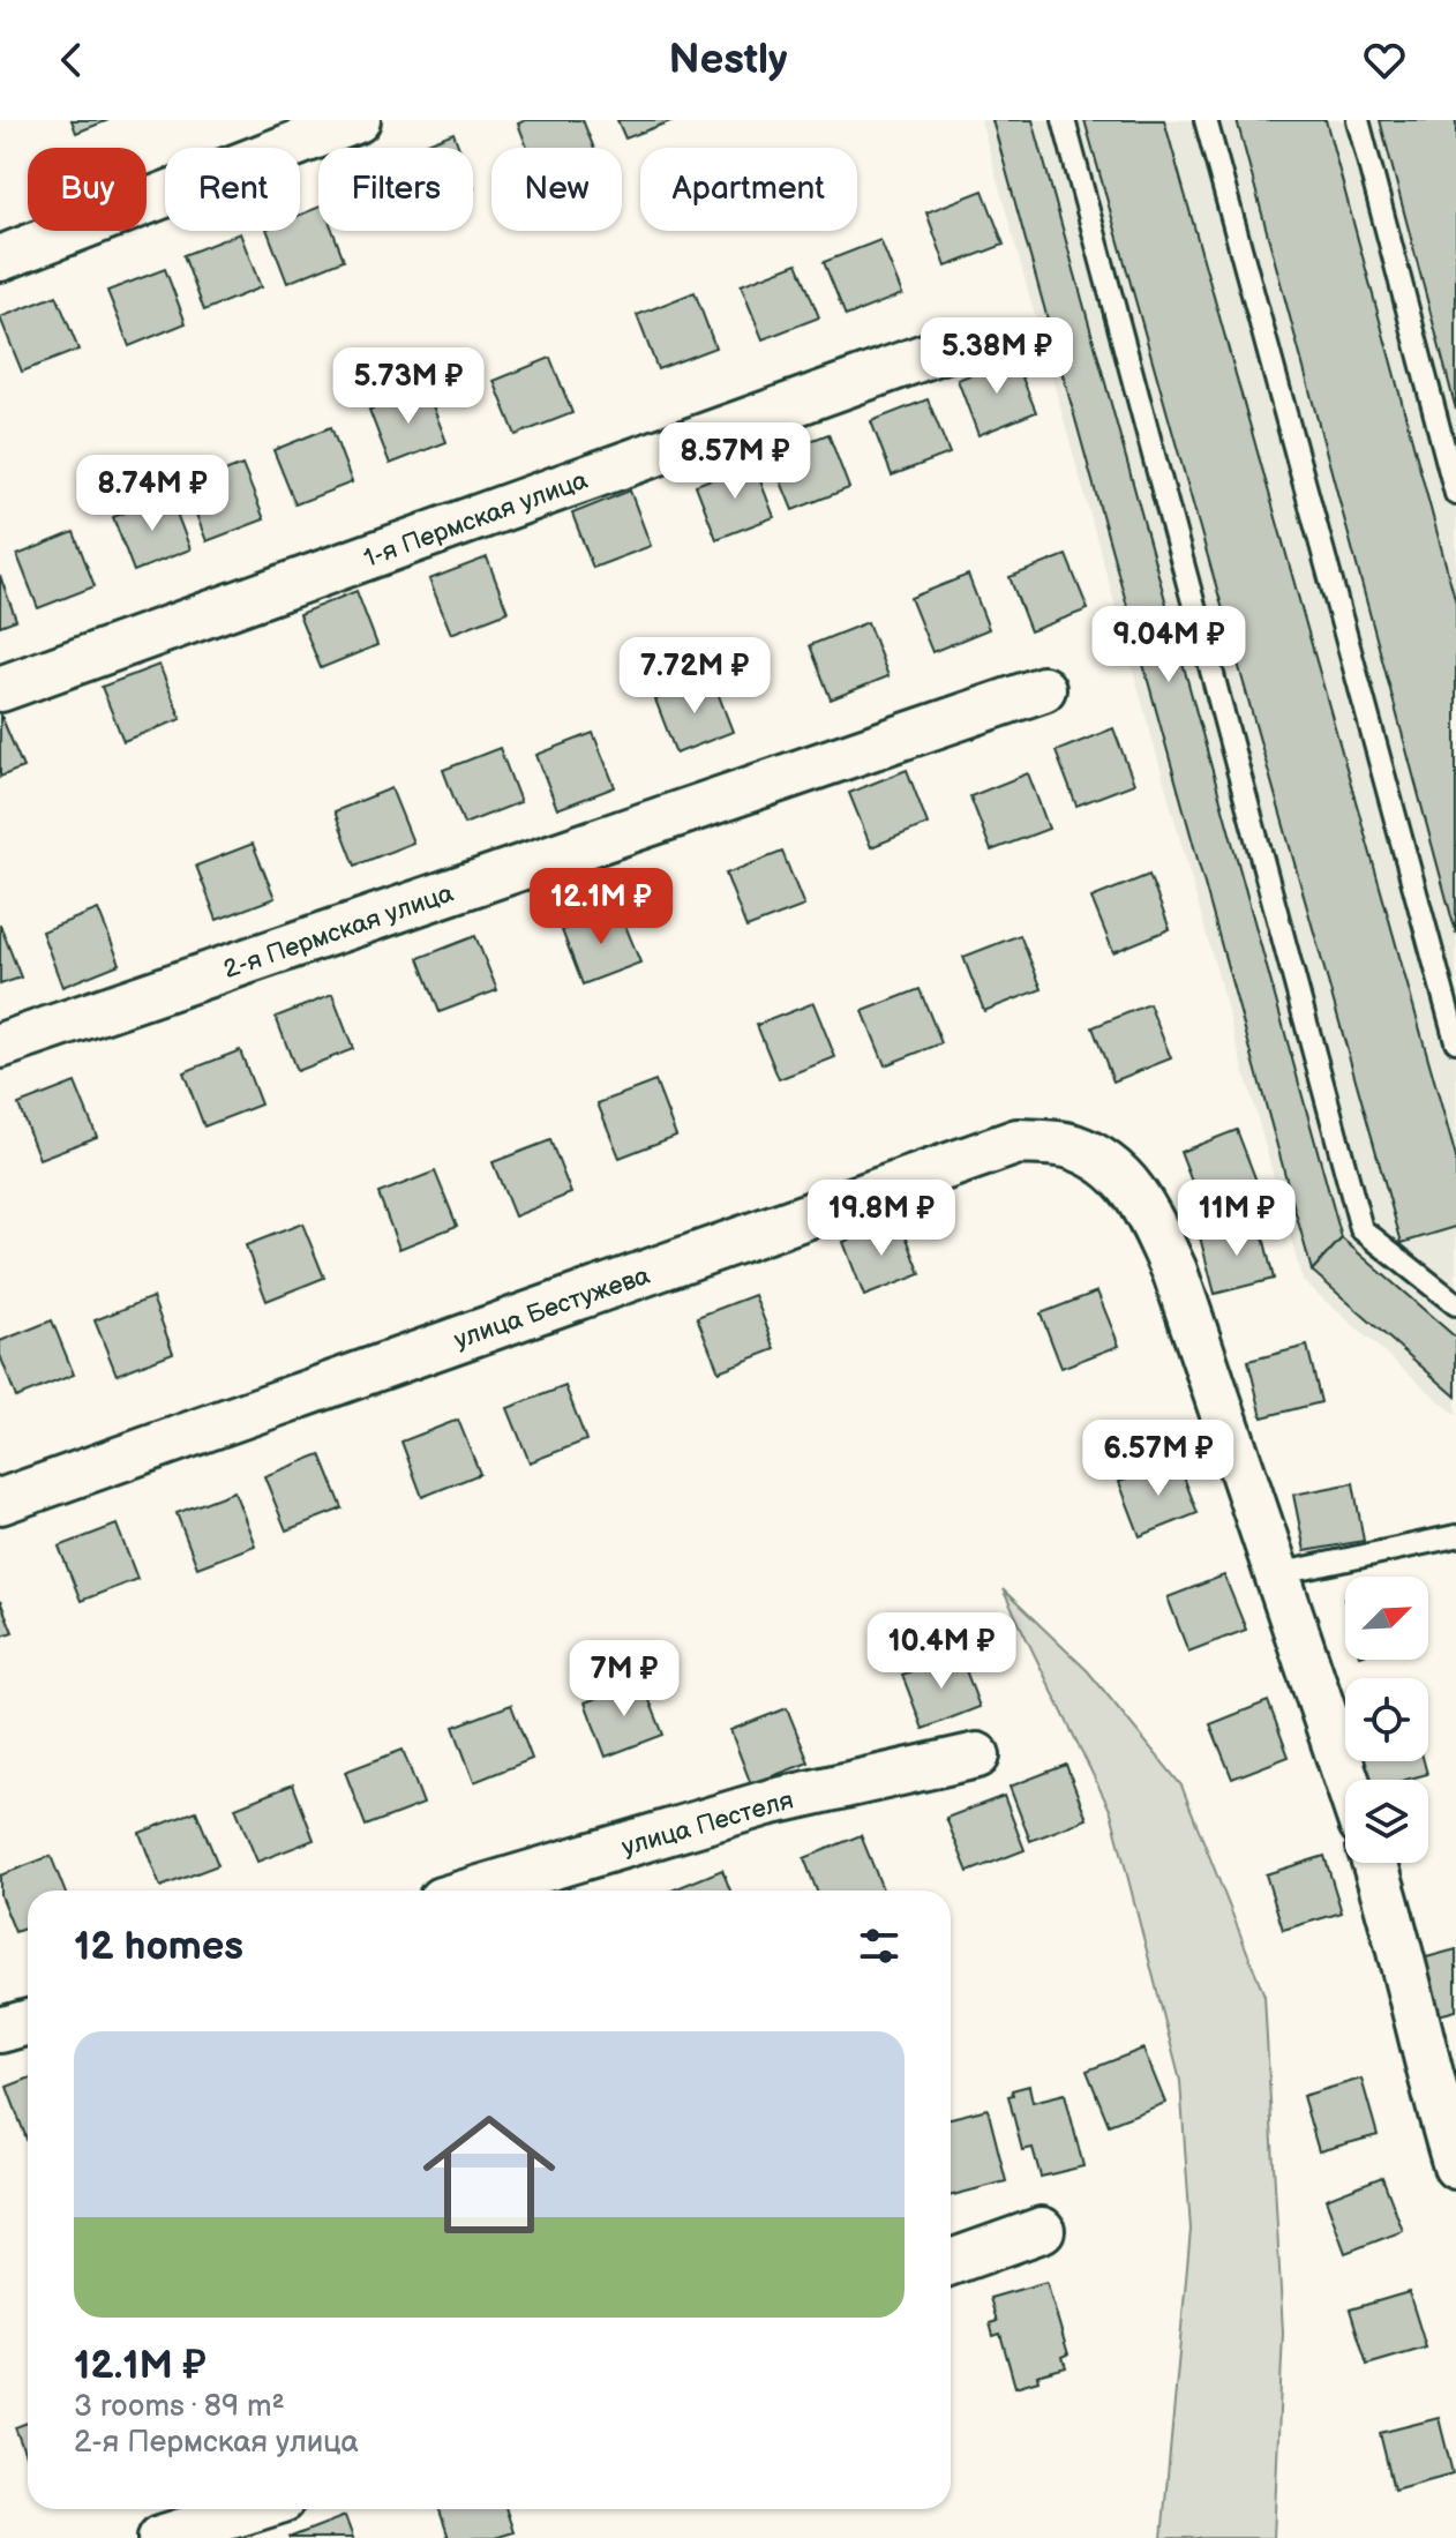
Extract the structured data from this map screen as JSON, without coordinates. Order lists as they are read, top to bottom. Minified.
{"streets":{"street":["1-я Пермская улица","2-я Пермская улица","улица Бестужева","улица Пестеля"]},"north":"top right","page":{"header":"Nestly","chip":["Buy","Rent","Filters","New","Apartment"],"price":["5.38M ₽","5.73M ₽","8.57M ₽","8.74M ₽","9.04M ₽","7.72M ₽","12.1M ₽","19.8M ₽","11M ₽","6.57M ₽","10.4M ₽","7M ₽"],"heading":"12 homes","list":[{"name":"12.1M ₽","note":"3 rooms · 89 m² · 2-я Пермская улица"}]}}
